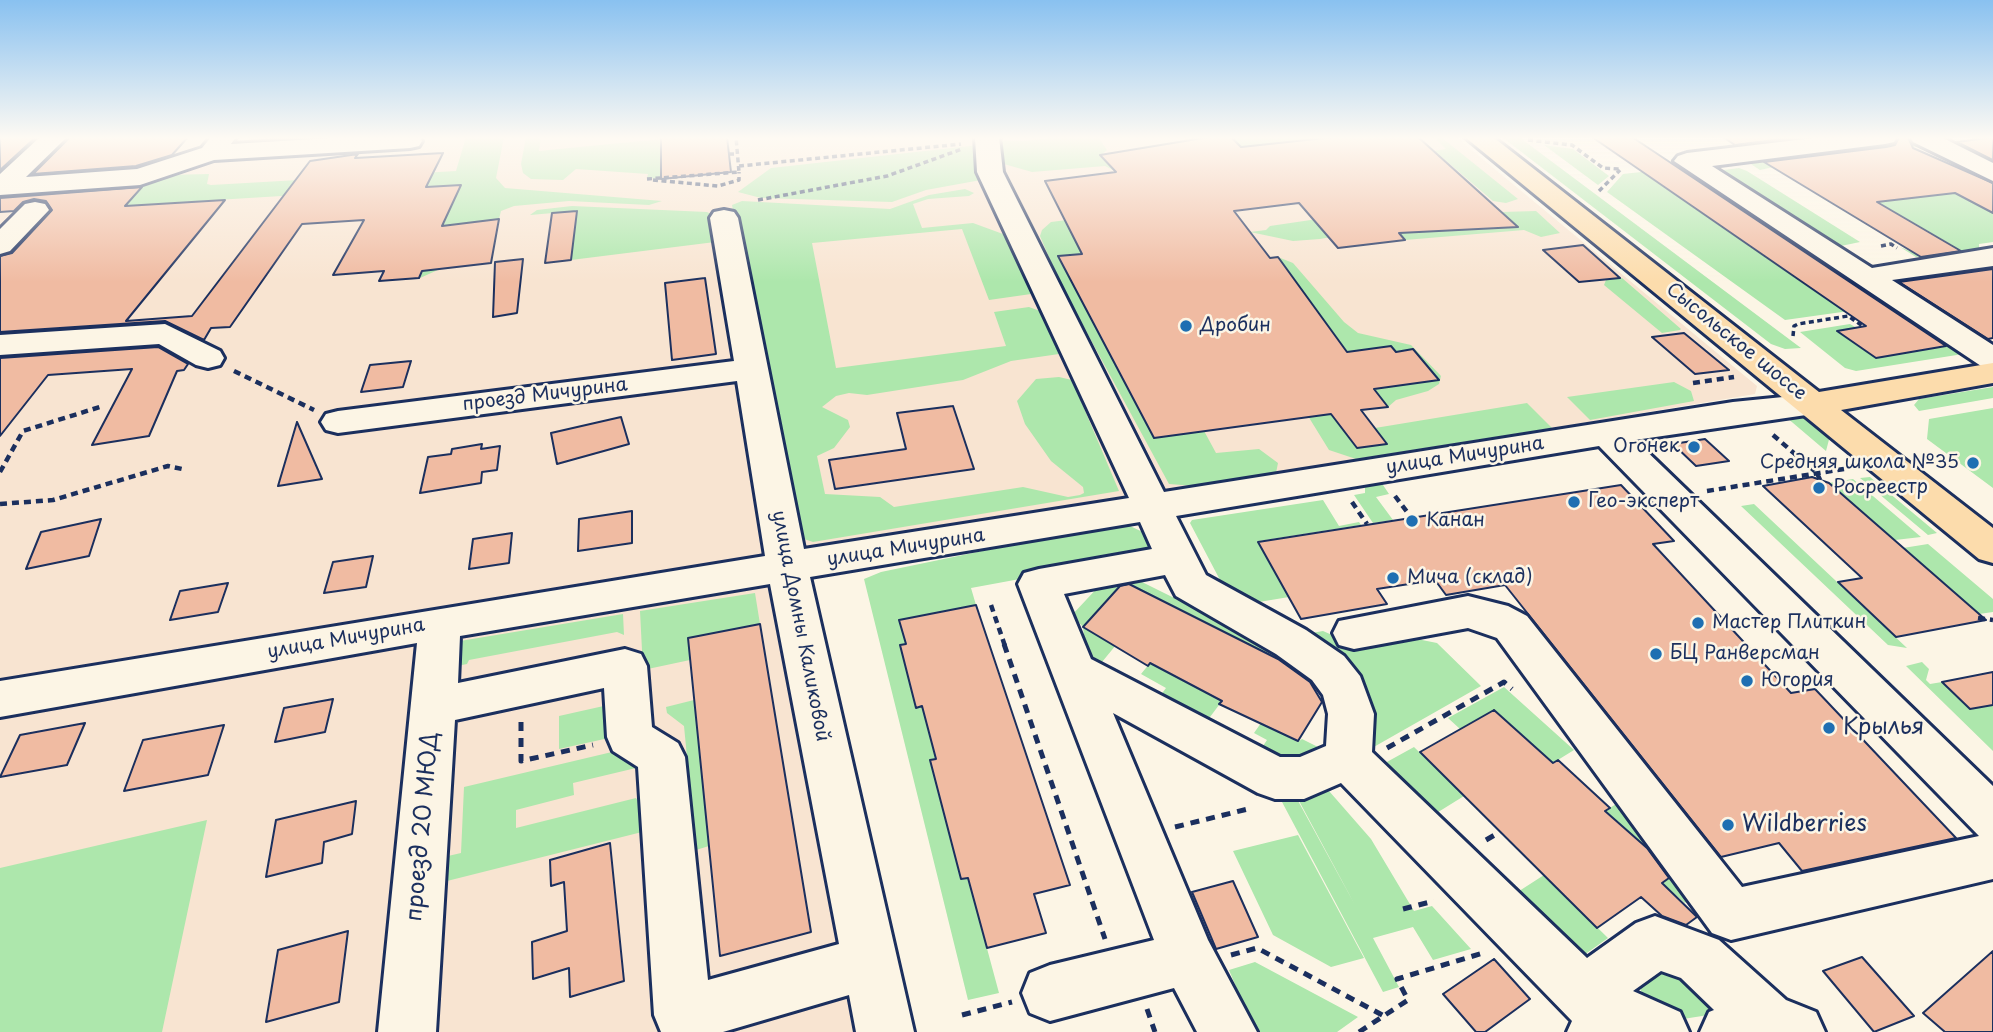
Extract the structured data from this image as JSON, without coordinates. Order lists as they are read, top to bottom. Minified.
{"streets":{"main road":["Сысольское шоссе"],"street":["проезд Мичурина","улица Мичурина","улица Домны Каликовой","проезд 20 МЮД"]},"crossings":[["Сысольское шоссе","улица Мичурина"],["проезд Мичурина","улица Домны Каликовой"],["улица Мичурина","улица Домны Каликовой"],["улица Мичурина","проезд 20 МЮД"]],"places":["Дробин","Огонек","Средняя школа №35","Росреестр","Гео-эксперт","Канан","Мича (склад)","Мастер Плиткин","БЦ Ранверсман","Югория","Крылья","Wildberries"]}
